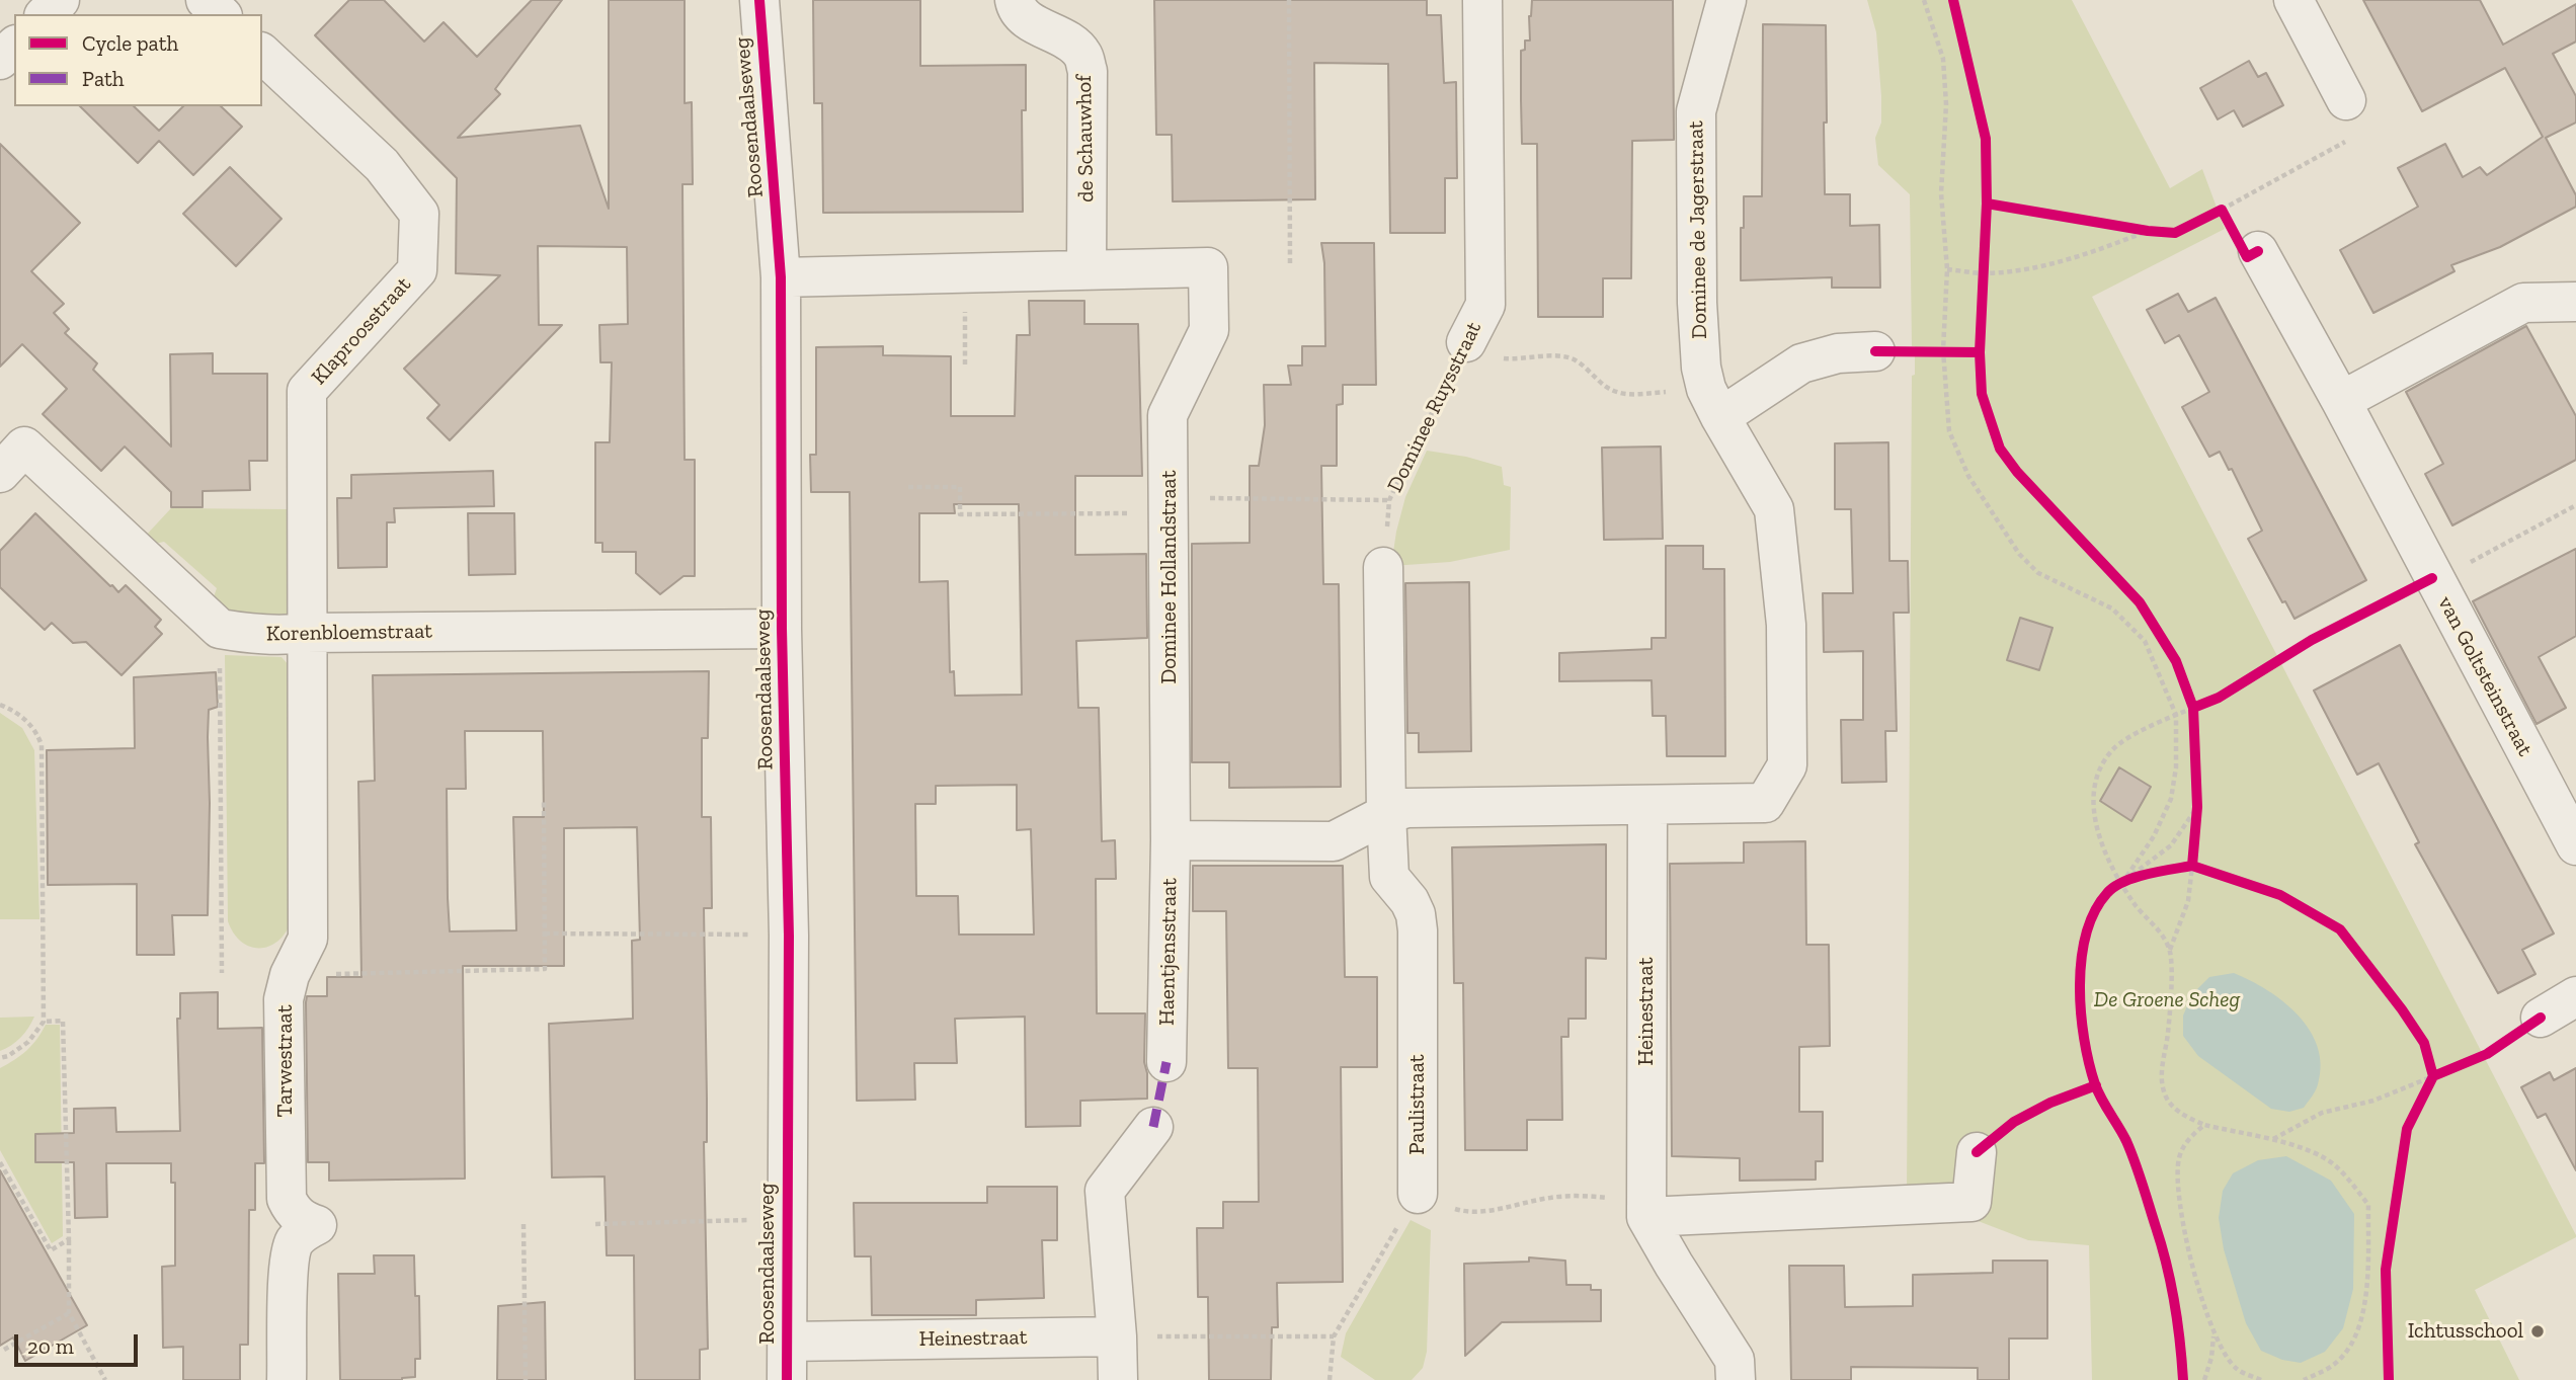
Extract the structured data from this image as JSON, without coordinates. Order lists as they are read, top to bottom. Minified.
{"streets":{"street":["Roosendaalseweg","de Schauwhof","Dominee de Jagerstraat","Klaproosstraat","Dominee Ruysstraat","Dominee Hollandstraat","Korenbloemstraat","van Goltsteinstraat","Haentjensstraat","Heinestraat","Tarwestraat","Paulistraat"]},"crossings":[["Roosendaalseweg","Dominee Hollandstraat"],["Roosendaalseweg","Korenbloemstraat"],["Roosendaalseweg","Heinestraat"],["de Schauwhof","Dominee Hollandstraat"],["Dominee de Jagerstraat","Heinestraat"],["Klaproosstraat","Korenbloemstraat"],["Klaproosstraat","Tarwestraat"],["Dominee Hollandstraat","Haentjensstraat"],["Korenbloemstraat","Tarwestraat"]],"parks":["De Groene Scheg"],"places":["Ichtusschool"],"legend":["Cycle path","Path"],"scale_bar":"20 m"}
